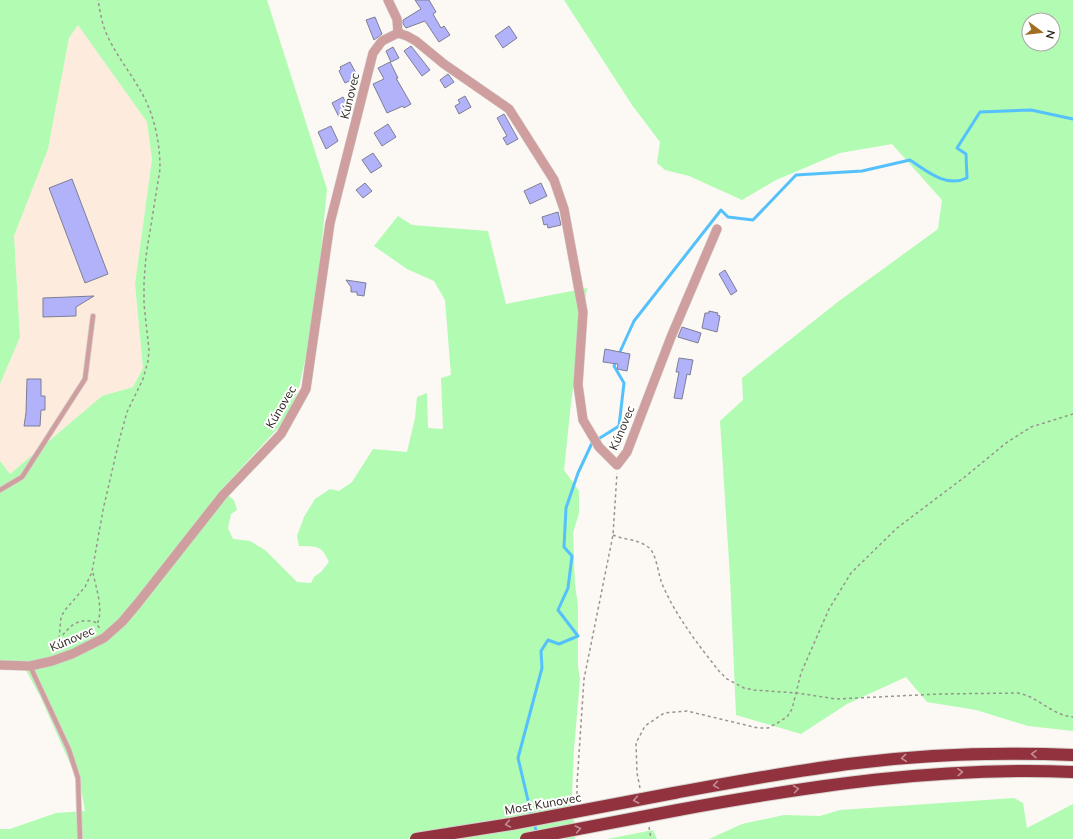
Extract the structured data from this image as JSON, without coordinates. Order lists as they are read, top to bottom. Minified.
{"streets":{"highway":["Most Kunovec"],"street":["Kúnovec"]},"north":"right"}
